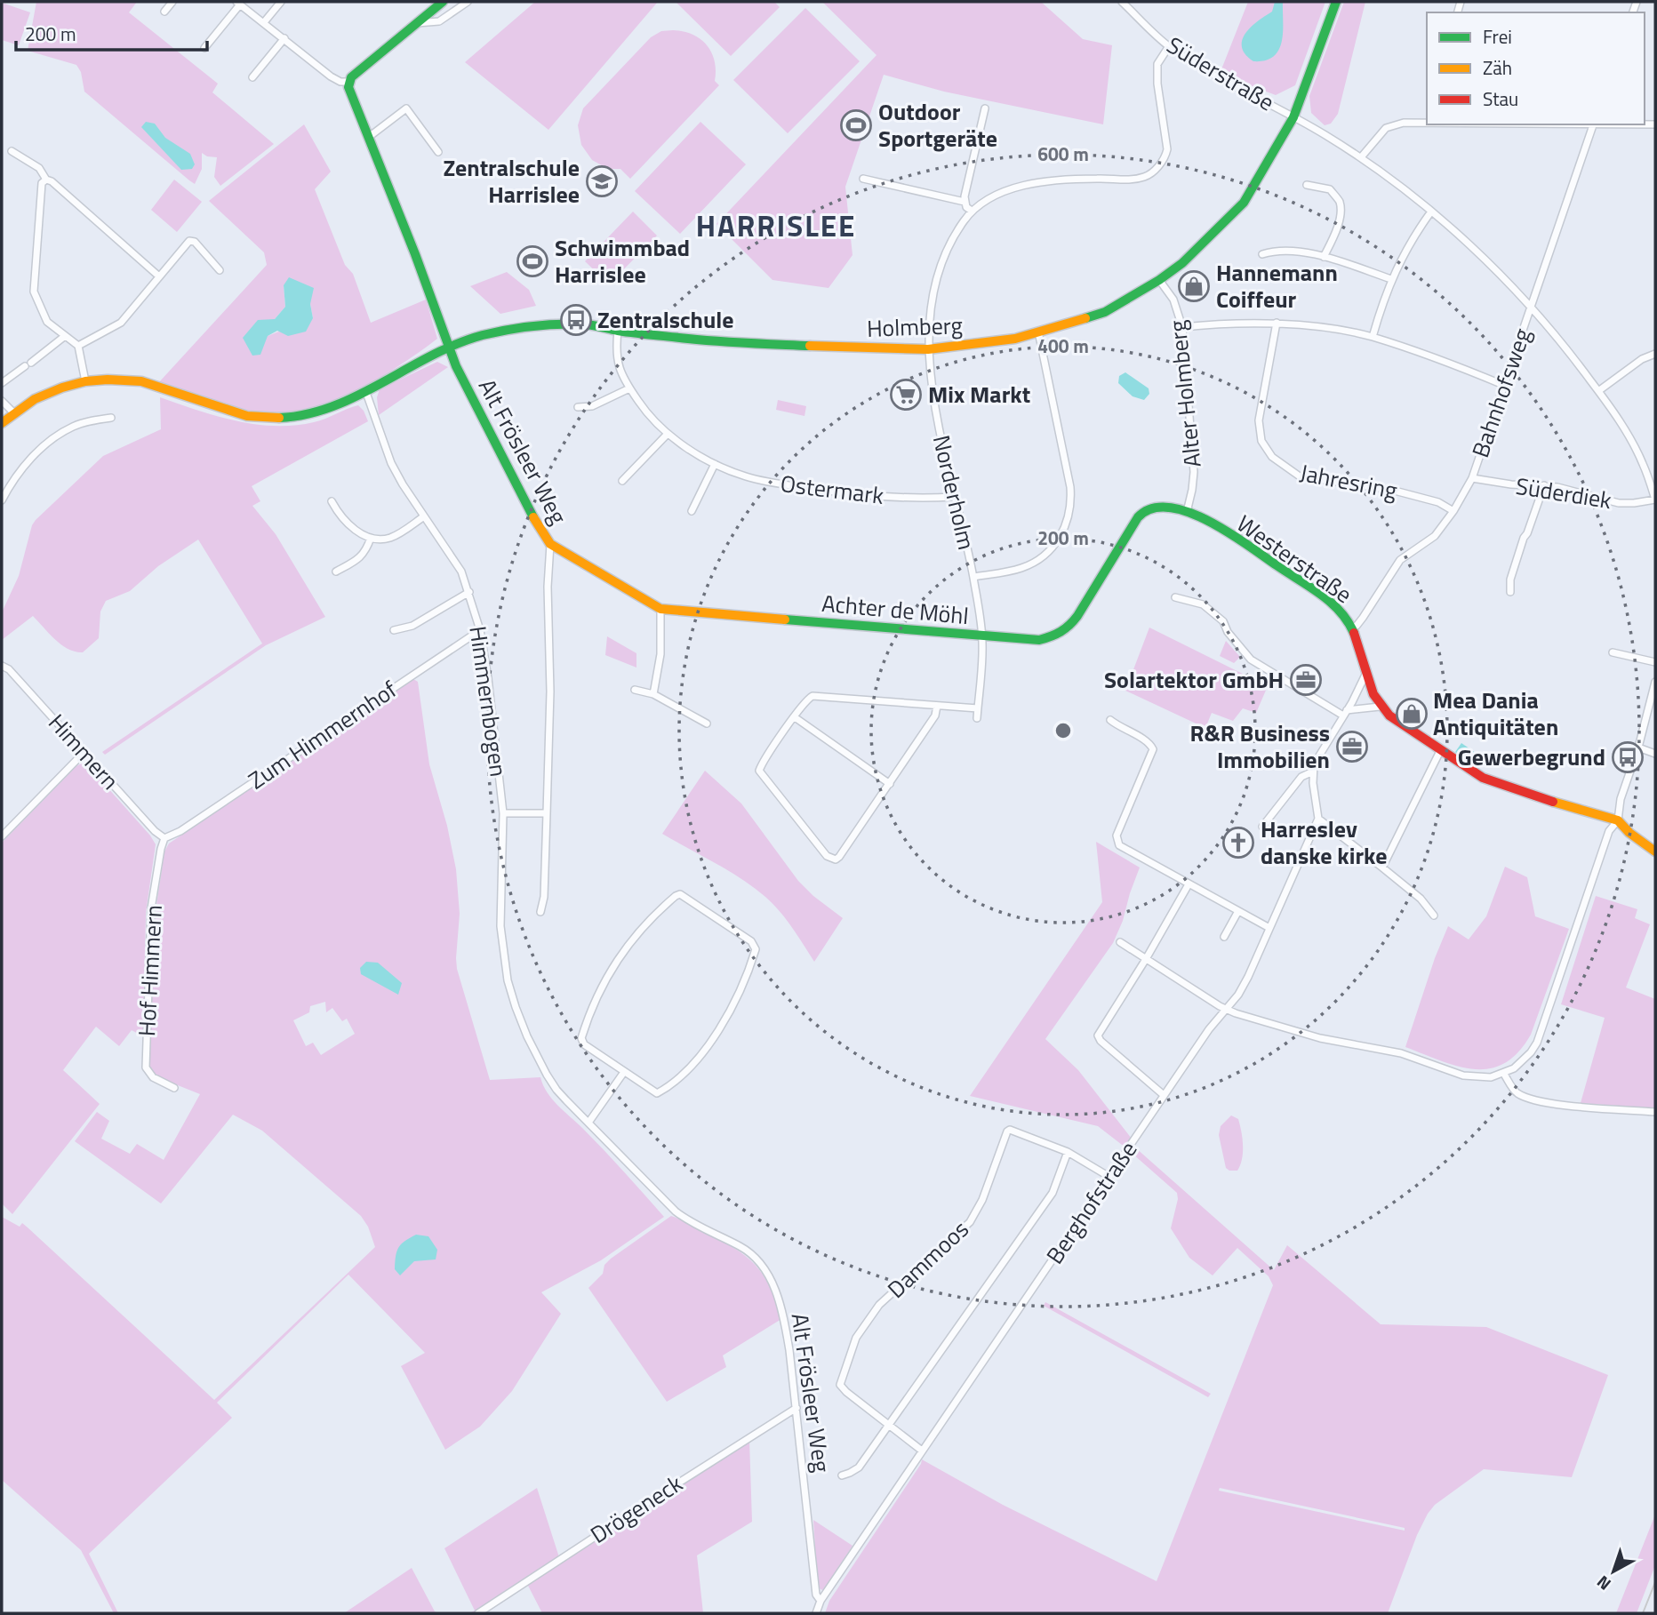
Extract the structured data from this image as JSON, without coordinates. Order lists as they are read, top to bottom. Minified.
{"streets":{"street":["Süderstraße","Holmberg","Bahnhofsweg","Alter Holmberg","Alt Frösleer Weg","Jahresring","Ostermark","Norderholm","Süderdiek","Westerstraße","Achter de Möhl","Himmernbogen","Zum Himmernhof","Himmern","Hof Himmern","Berghofstraße","Dammoos","Drögeneck"]},"crossings":[["Süderstraße","Holmberg"],["Süderstraße","Bahnhofsweg"],["Süderstraße","Süderdiek"],["Holmberg","Alter Holmberg"],["Holmberg","Alt Frösleer Weg"],["Holmberg","Ostermark"],["Holmberg","Norderholm"],["Holmberg","Himmernbogen"],["Bahnhofsweg","Jahresring"],["Bahnhofsweg","Süderdiek"],["Bahnhofsweg","Westerstraße"],["Alter Holmberg","Westerstraße"],["Alter Holmberg","Achter de Möhl"],["Alt Frösleer Weg","Achter de Möhl"],["Alt Frösleer Weg","Himmernbogen"],["Alt Frösleer Weg","Berghofstraße"],["Alt Frösleer Weg","Drögeneck"],["Ostermark","Norderholm"],["Norderholm","Achter de Möhl"],["Westerstraße","Achter de Möhl"],["Himmernbogen","Zum Himmernhof"],["Zum Himmernhof","Himmern"],["Zum Himmernhof","Hof Himmern"],["Himmern","Hof Himmern"],["Berghofstraße","Dammoos"]],"districts":["HARRISLEE"],"places":{"sports":["Outdoor Sportgeräte","Schwimmbad Harrislee"],"school or university":["Zentralschule Harrislee"],"shop":["Hannemann Coiffeur","Mea Dania Antiquitäten"],"bus stop":["Zentralschule","Gewerbegrund"],"supermarket":["Mix Markt"],"office":["Solartektor GmbH","R&R Business Immobilien"],"church":["Harreslev danske kirke"]},"legend":["Frei","Zäh","Stau"],"scale_bar":"200 m","north":"bottom left","rings":["600 m","400 m","200 m"]}
